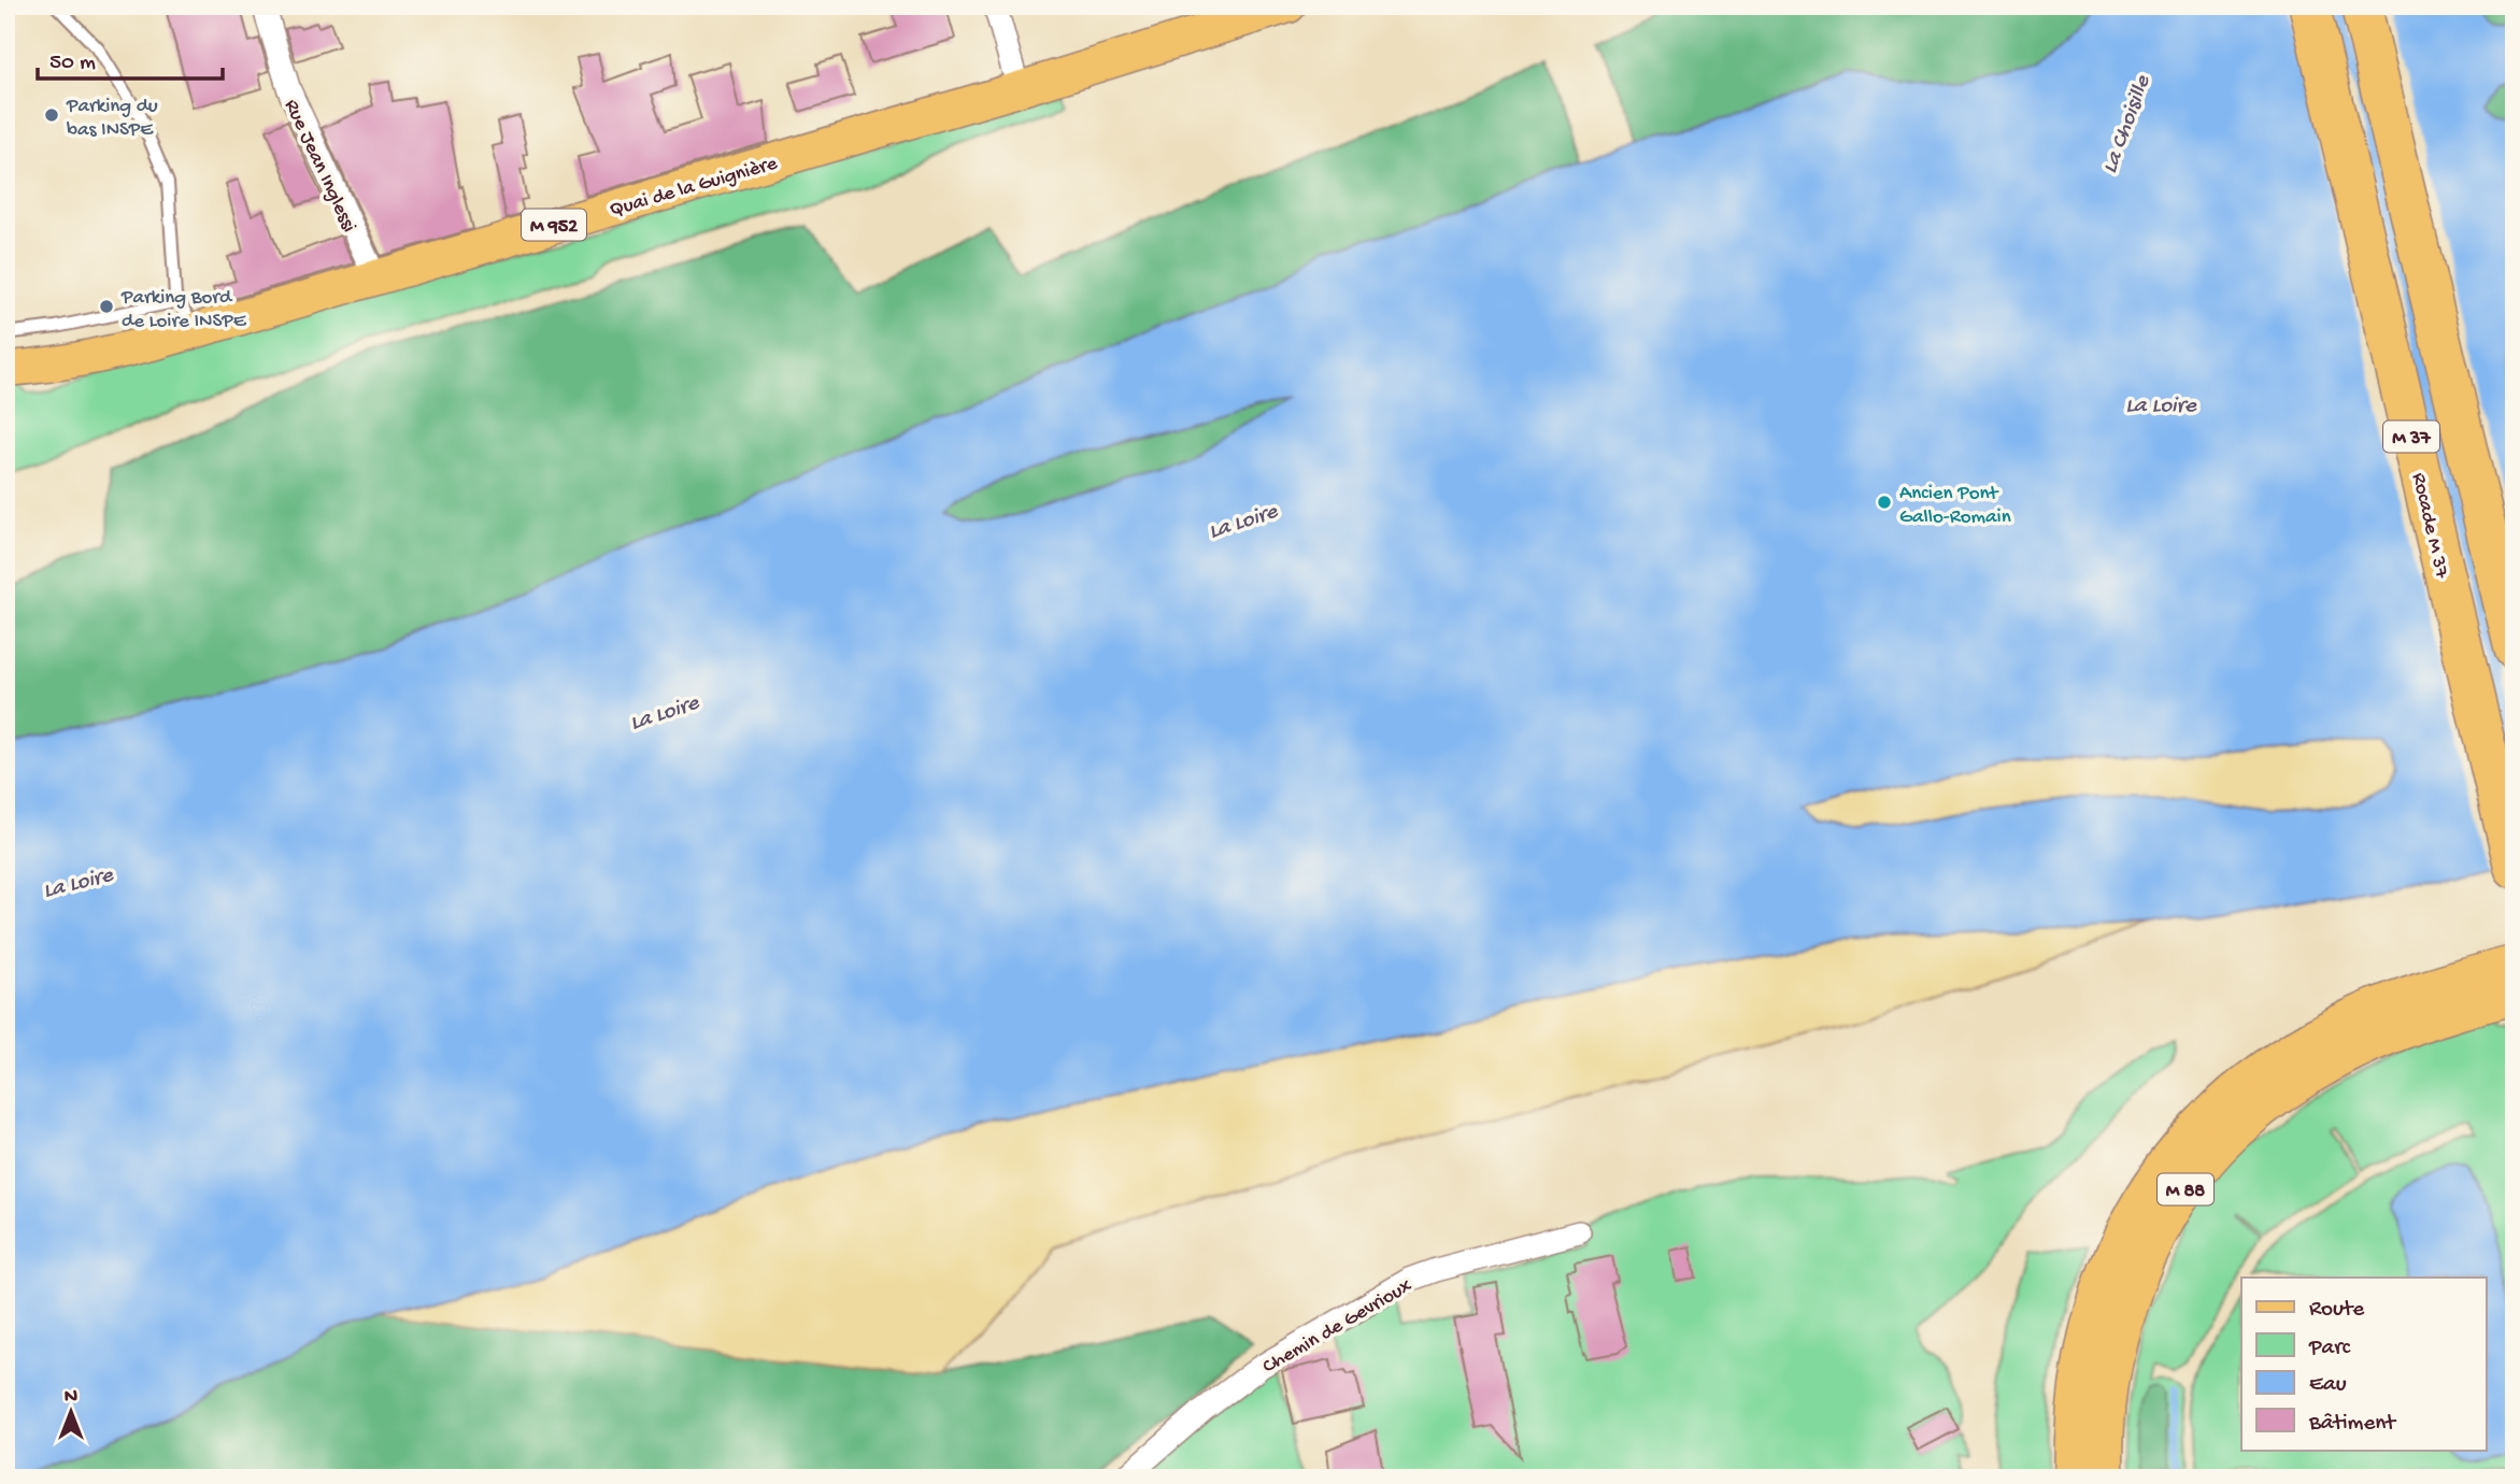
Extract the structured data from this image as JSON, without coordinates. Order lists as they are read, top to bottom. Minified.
{"streets":{"highway":["M 37","Rocade M 37","M 88"],"main road":["Quai de la Guignière","M 952"],"street":["Rue Jean Inglessi","Chemin de Gevrioux"]},"crossings":[["Rue Jean Inglessi","Quai de la Guignière"]],"water":["La Choisille","La Loire"],"places":["Parking du bas INSPE","Parking Bord de Loire INSPE","Ancien Pont Gallo-Romain"],"legend":["Route","Parc","Eau","Bâtiment"],"scale_bar":"50 m","north":"top"}
